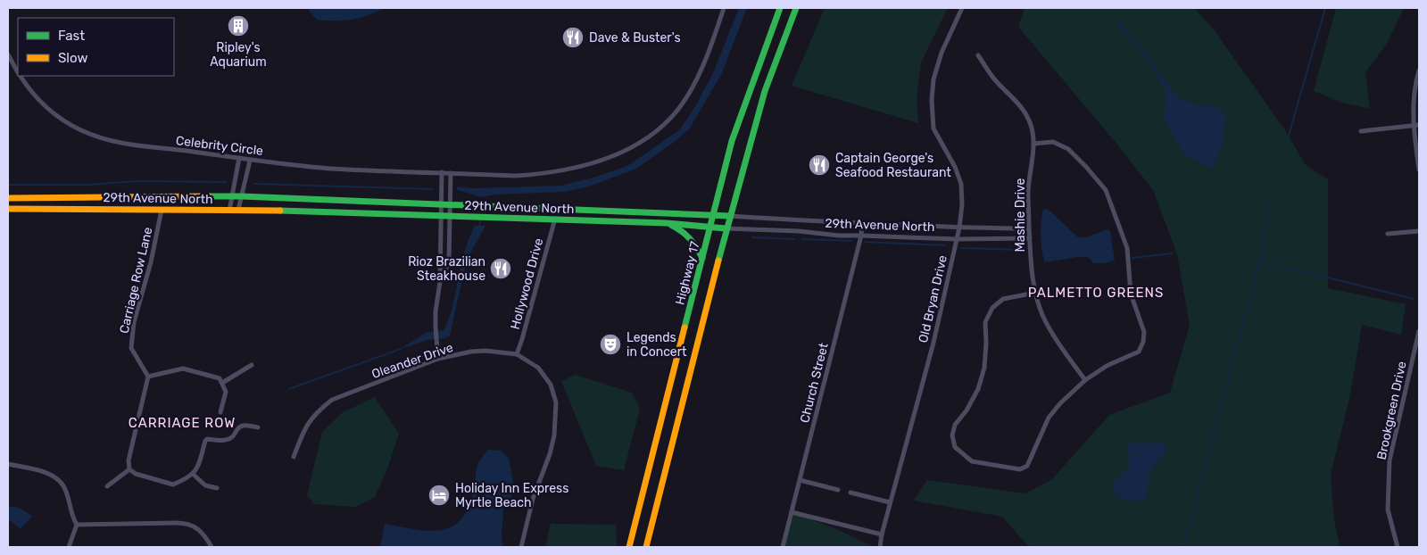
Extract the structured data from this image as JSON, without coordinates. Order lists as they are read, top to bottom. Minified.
{"streets":{"main road":["29th Avenue North","Highway 17"],"street":["Celebrity Circle","Mashie Drive","Carriage Row Lane","Hollywood Drive","Old Bryan Drive","Oleander Drive","Church Street","Brookgreen Drive"]},"crossings":[["29th Avenue North","Mashie Drive"],["29th Avenue North","Highway 17"],["29th Avenue North","Carriage Row Lane"],["29th Avenue North","Hollywood Drive"],["29th Avenue North","Old Bryan Drive"],["29th Avenue North","Church Street"],["Hollywood Drive","Oleander Drive"]],"districts":["PALMETTO GREENS","CARRIAGE ROW"],"places":{"building":["Ripley's Aquarium"],"restaurant":["Dave & Buster's","Captain George's Seafood Restaurant","Rioz Brazilian Steakhouse"],"theatre":["Legends in Concert"],"hotel":["Holiday Inn Express Myrtle Beach"]},"legend":["Fast","Slow"]}
